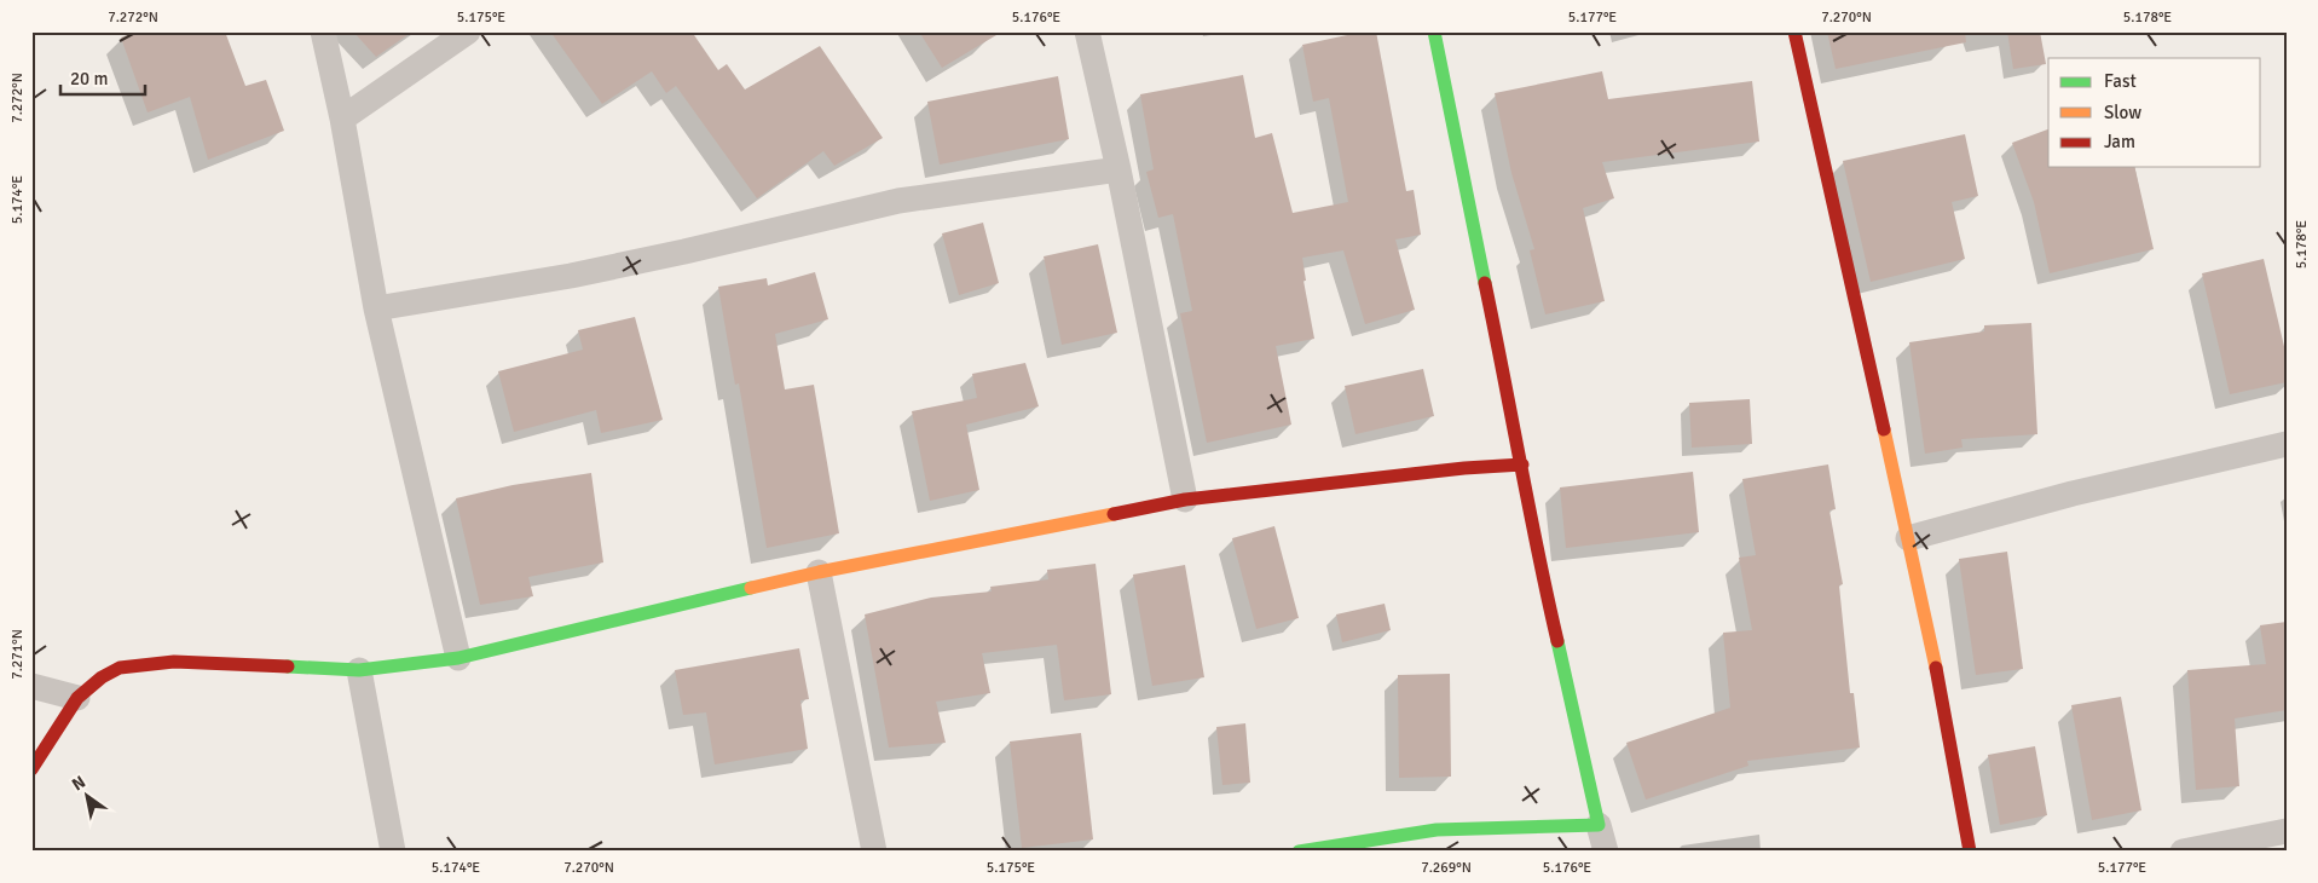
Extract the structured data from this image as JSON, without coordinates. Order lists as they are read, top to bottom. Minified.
{"legend":["Fast","Slow","Jam"],"scale_bar":"20 m","north":"top left","coordinates":["7.272°N","5.175°E","5.176°E","5.177°E","7.270°N","5.178°E","5.174°E","7.271°N","7.269°N"]}
